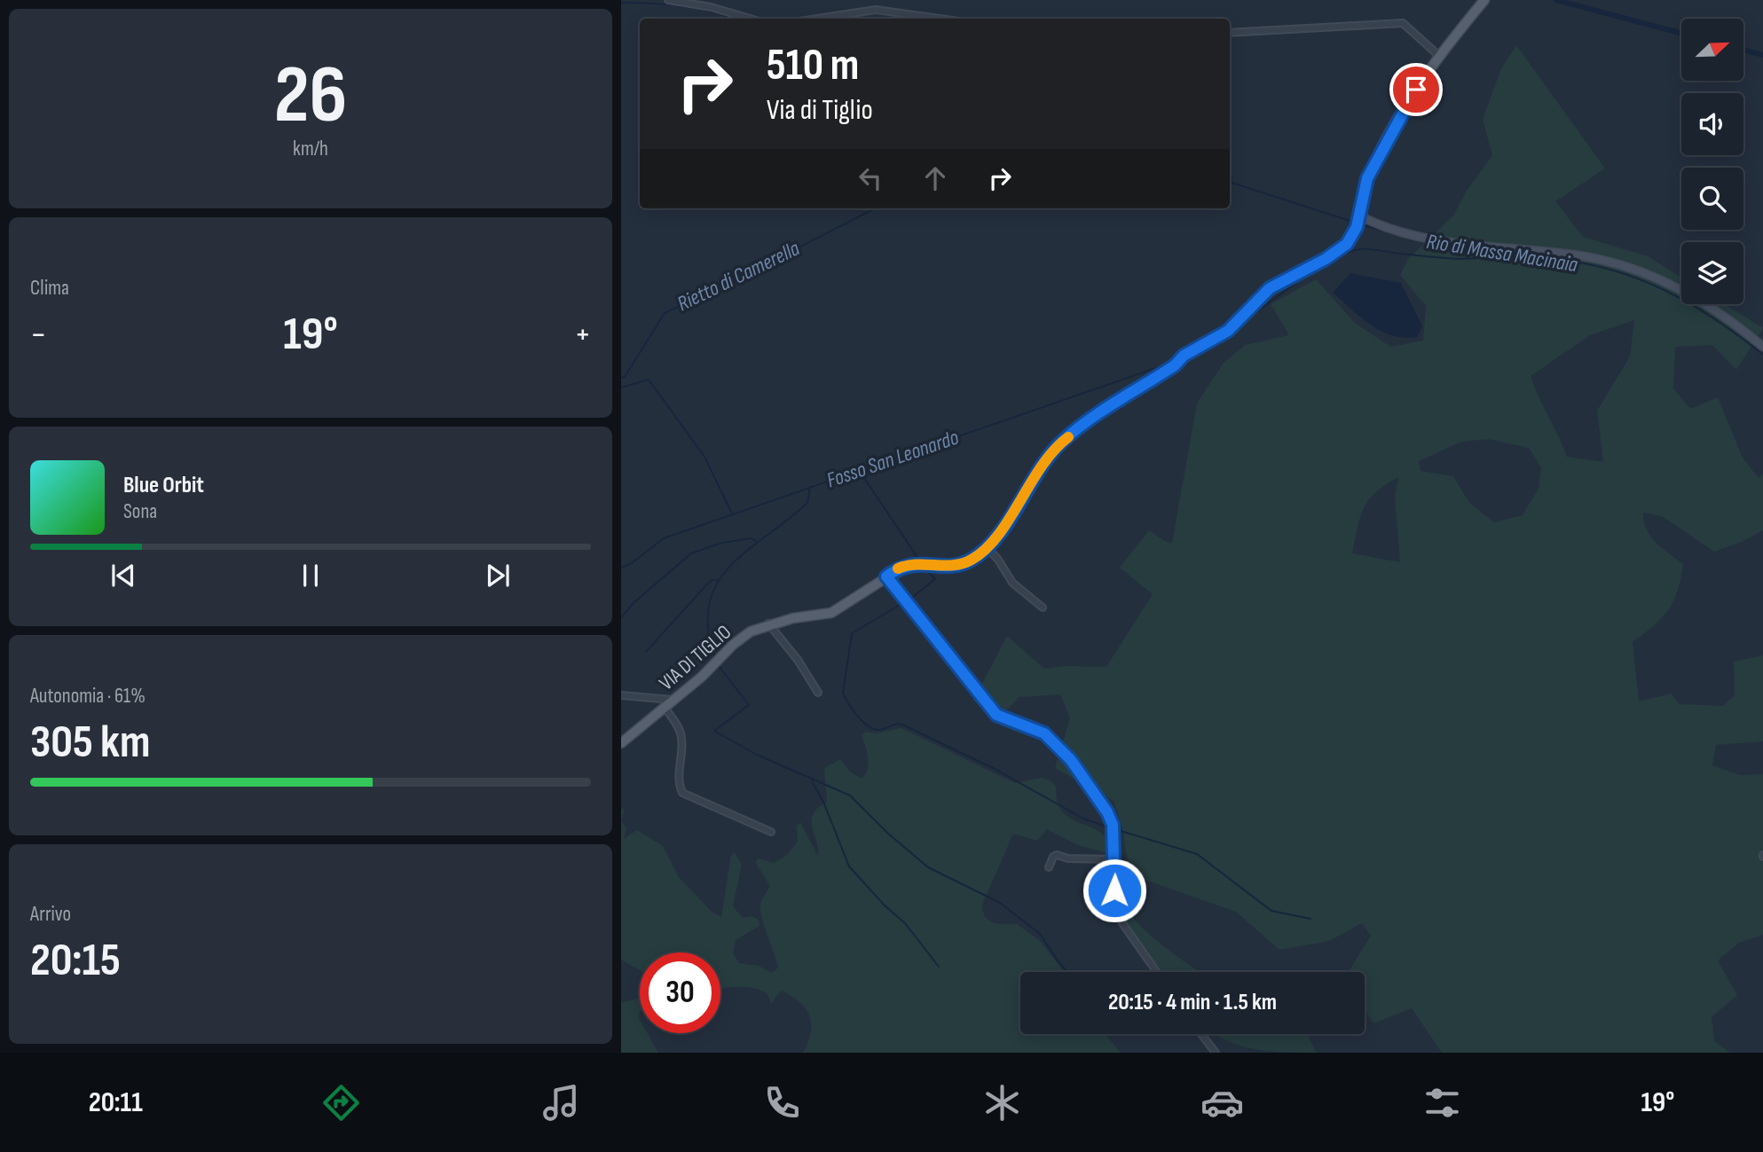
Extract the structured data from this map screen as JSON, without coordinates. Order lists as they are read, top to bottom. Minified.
{"streets":{"main road":["VIA DI TIGLIO"]},"water":["Rio di Massa Macinaia","Rietto di Camerella","Fosso San Leonardo"],"north":"top right","page":{"tile":[["26","km/h"],"Clima",["Autonomia · 61%","305 km"],["Arrivo","20:15"]],"turn":["510 m","Via di Tiglio"],"heat":["−","19°","+"],"song":["Blue Orbit","Sona"],"limit":"30","trip":"20:15 · 4 min · 1.5 km","tabs":["20:11","19°"]}}
